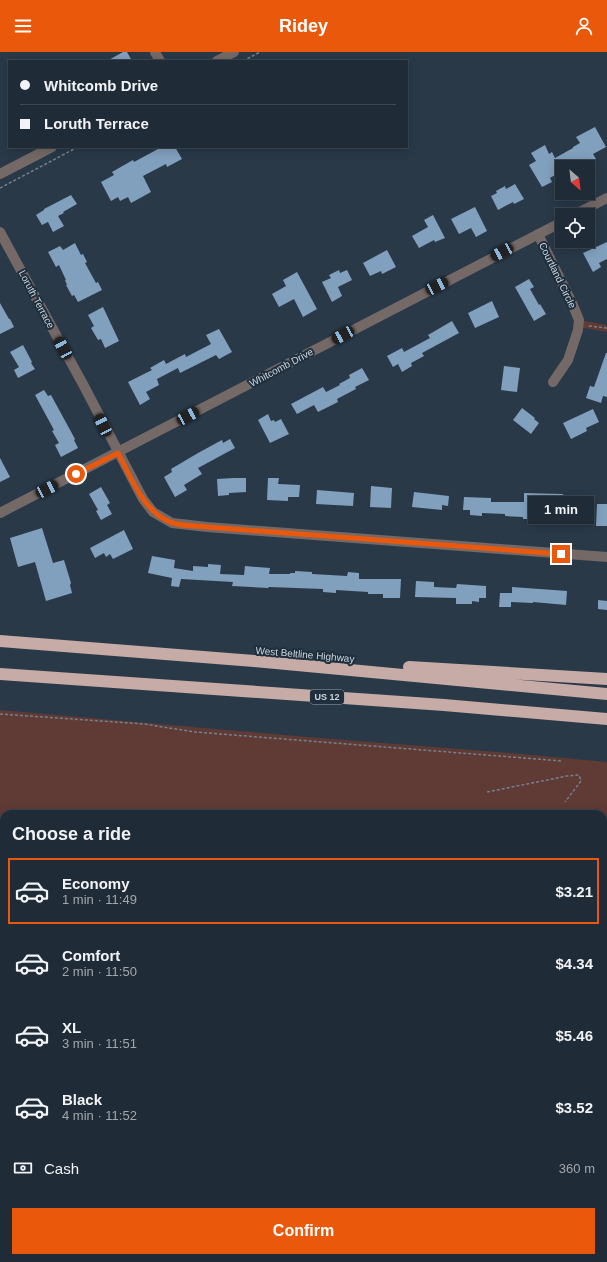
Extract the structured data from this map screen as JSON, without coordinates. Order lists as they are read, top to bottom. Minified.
{"streets":{"highway":["West Beltline Highway","US 12"],"street":["Courtland Circle","Loruth Terrace","Whitcomb Drive"]},"crossings":[["Courtland Circle","Whitcomb Drive"],["Loruth Terrace","Whitcomb Drive"]],"north":"bottom right","page":{"header":"Ridey","banner":["Whitcomb Drive","Loruth Terrace"],"bubble":"1 min","heading":"Choose a ride","list":[{"name":"Economy","note":"1 min · 11:49","value":"$3.21"},{"name":"Comfort","note":"2 min · 11:50","value":"$4.34"},{"name":"XL","note":"3 min · 11:51","value":"$5.46"},{"name":"Black","note":"4 min · 11:52","value":"$3.52"}],"pay":["Cash","360 m"],"buttons":"Confirm"}}
